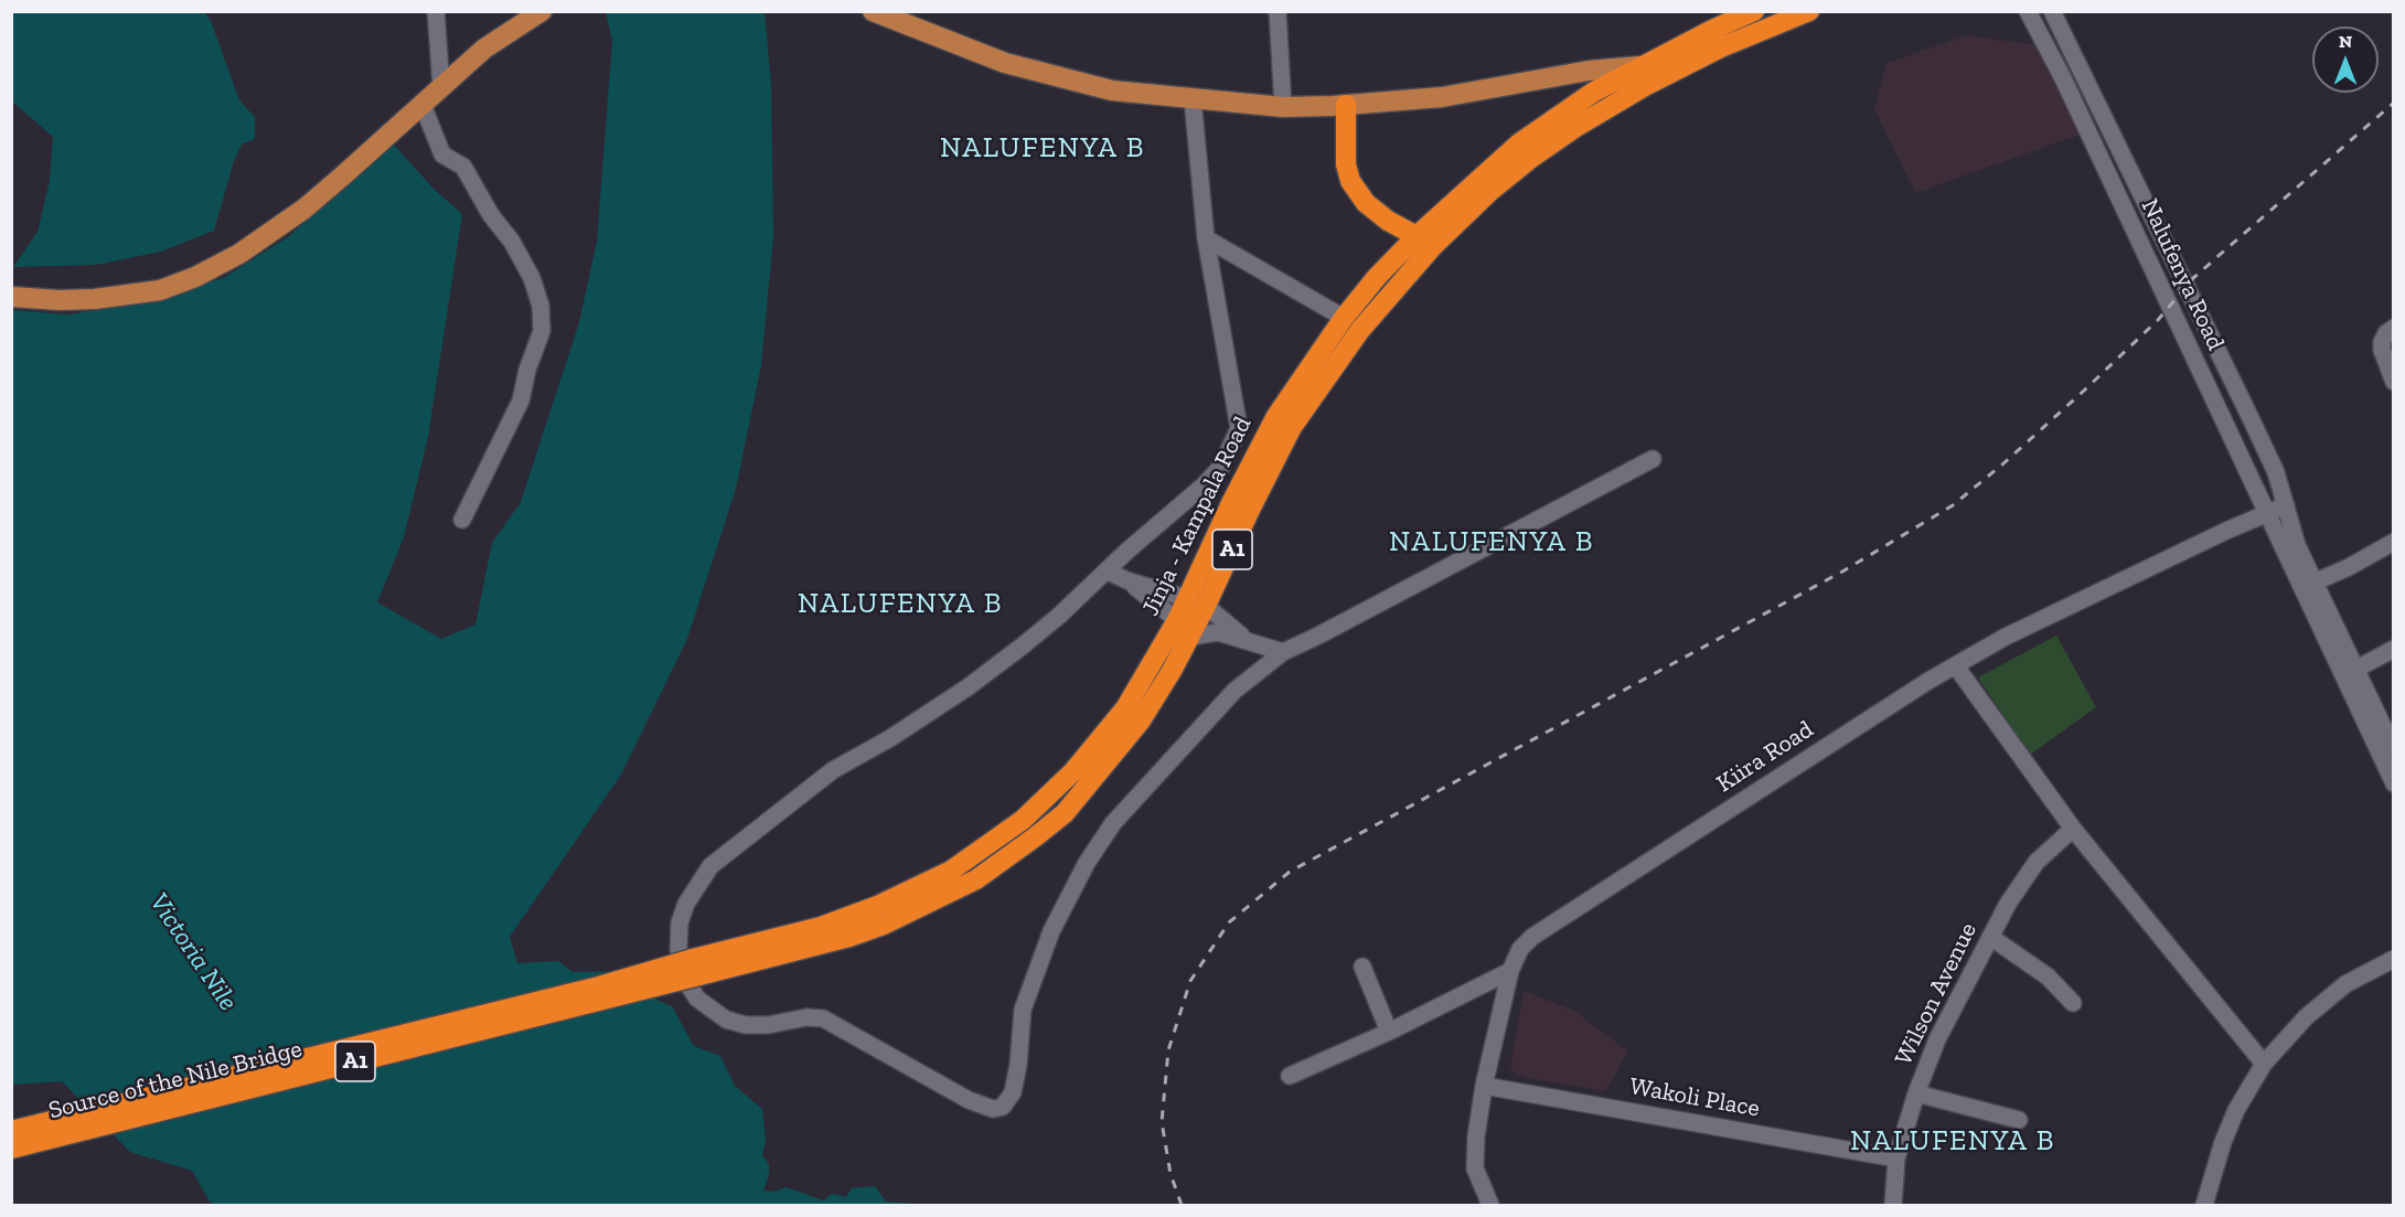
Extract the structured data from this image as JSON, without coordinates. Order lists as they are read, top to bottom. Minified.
{"streets":{"highway":["Jinja - Kampala Road","A1","Source of the Nile Bridge"],"street":["Nalufenya Road","Kiira Road","Wilson Avenue","Wakoli Place"]},"crossings":[["Nalufenya Road","Kiira Road"],["Jinja - Kampala Road","Source of the Nile Bridge"],["Kiira Road","Wakoli Place"],["Wilson Avenue","Wakoli Place"]],"districts":["NALUFENYA B","NALUFENYA B","NALUFENYA B","NALUFENYA B"],"water":["Victoria Nile"],"north":"top"}
